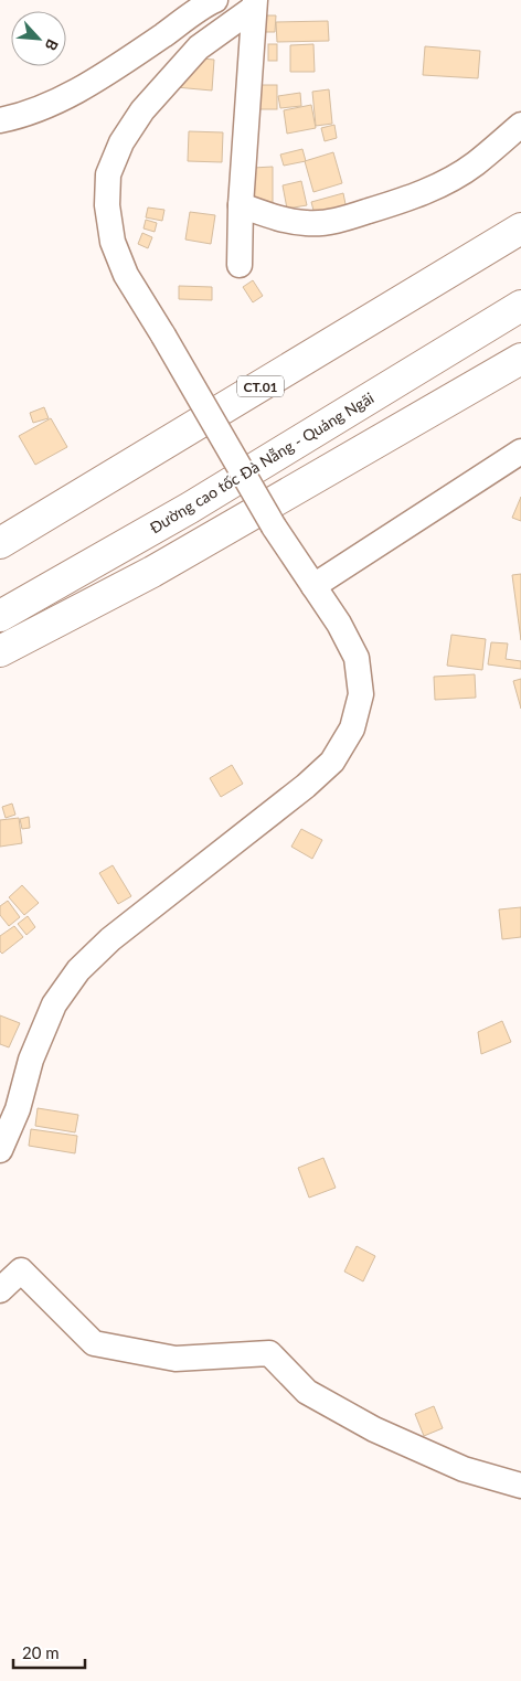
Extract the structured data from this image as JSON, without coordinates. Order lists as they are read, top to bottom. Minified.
{"streets":{"highway":["CT.01","Đường cao tốc Đà Nẵng - Quảng Ngãi"]},"scale_bar":"20 m","north":"bottom right"}
